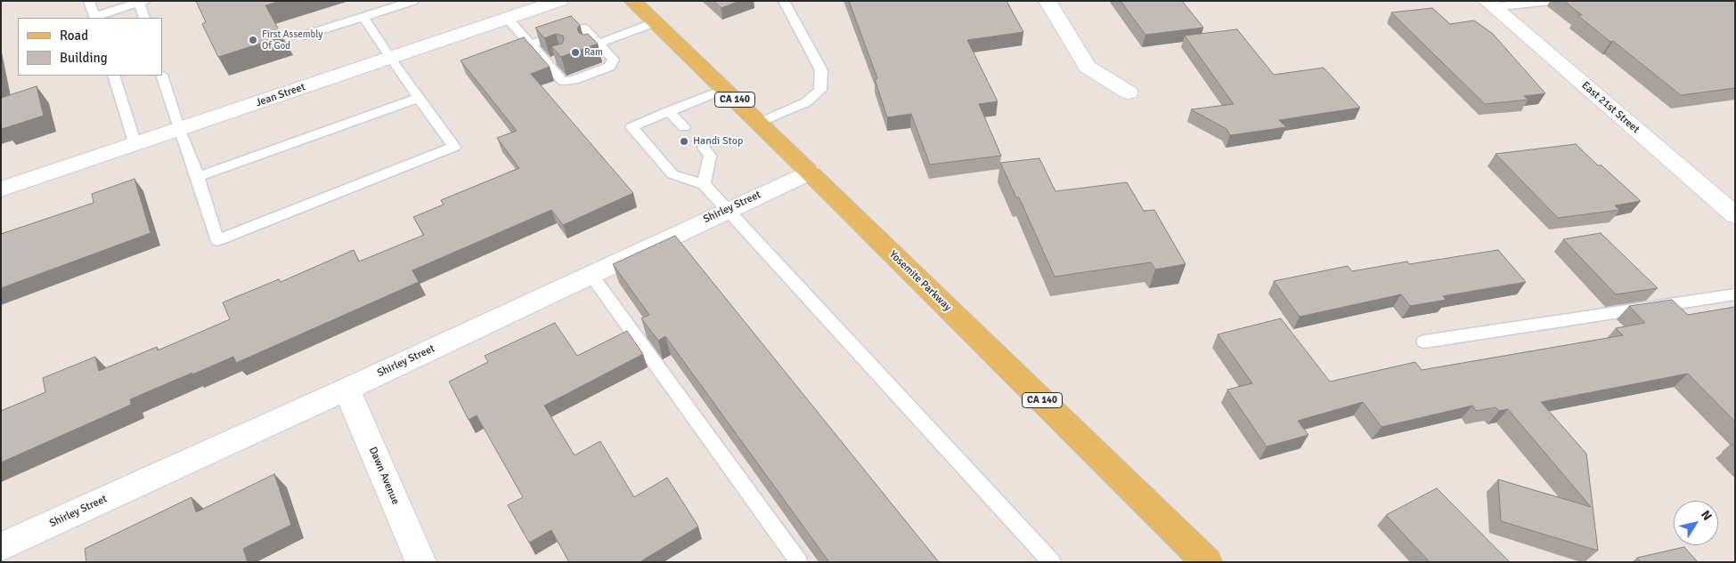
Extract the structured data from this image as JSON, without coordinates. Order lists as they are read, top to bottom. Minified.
{"streets":{"main road":["CA 140","Yosemite Parkway"],"street":["Jean Street","East 21st Street","Shirley Street","Dawn Avenue"]},"crossings":[["Shirley Street","Yosemite Parkway"],["Shirley Street","Dawn Avenue"]],"places":["First Assembly Of God","Ram","Handi Stop"],"legend":["Road","Building"],"north":"top right"}
